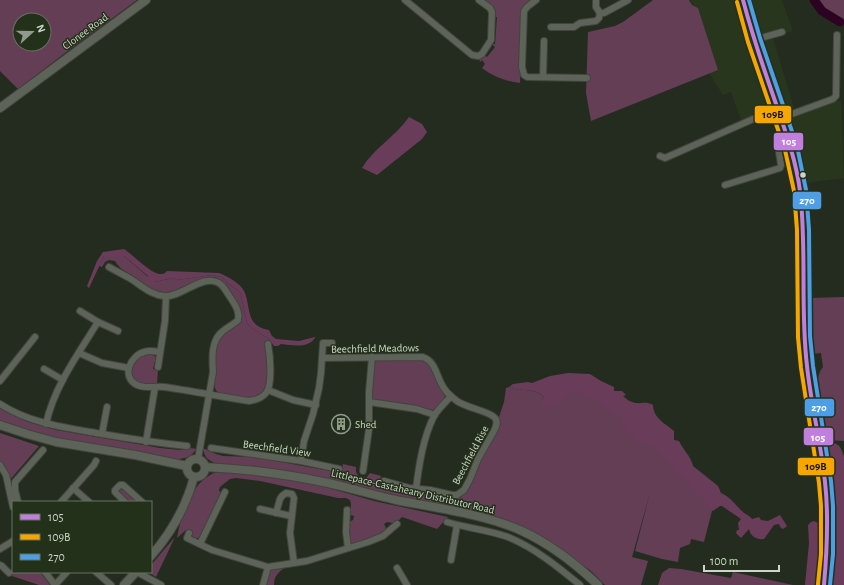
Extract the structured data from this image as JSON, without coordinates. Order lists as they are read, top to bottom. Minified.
{"streets":{"main road":["Clonee Road","Littlepace-Castaheany Distributor Road"],"street":["Beechfield Meadows","Beechfield View","Beechfield Rise"]},"crossings":[["Beechfield Meadows","Beechfield Rise"]],"places":{"building":["Shed"]},"lines":["transit line 105","transit line 270","transit line 109B"],"legend":["105","109B","270"],"scale_bar":"100 m","north":"right"}
